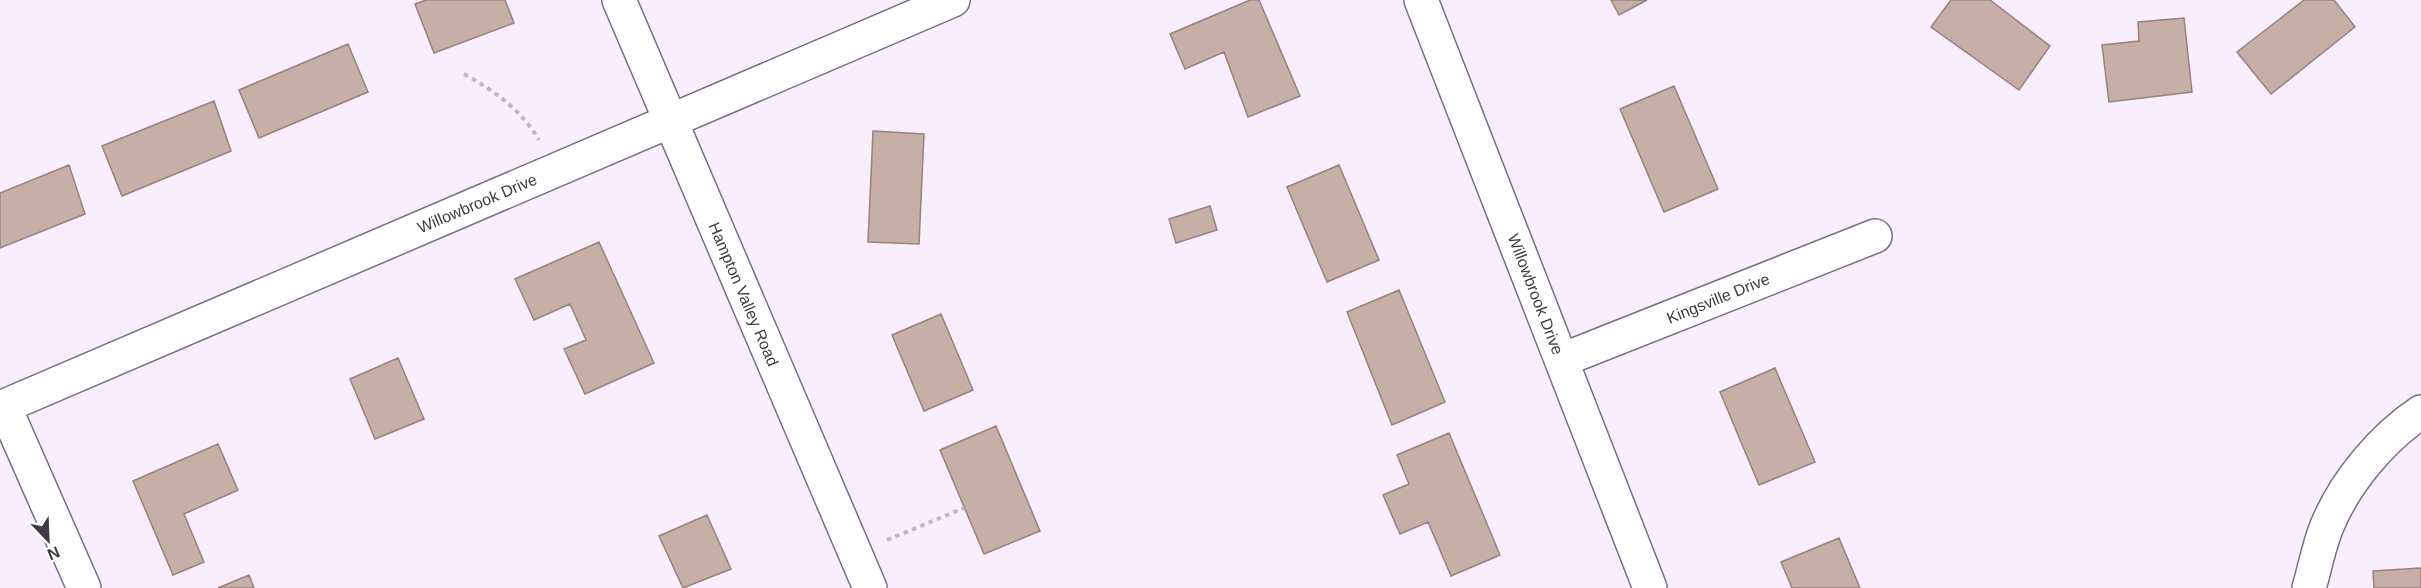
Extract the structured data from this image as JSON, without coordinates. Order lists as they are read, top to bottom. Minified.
{"streets":{"street":["Willowbrook Drive","Hampton Valley Road","Kingsville Drive"]},"crossings":[["Willowbrook Drive","Hampton Valley Road"],["Willowbrook Drive","Kingsville Drive"]],"north":"bottom right"}
